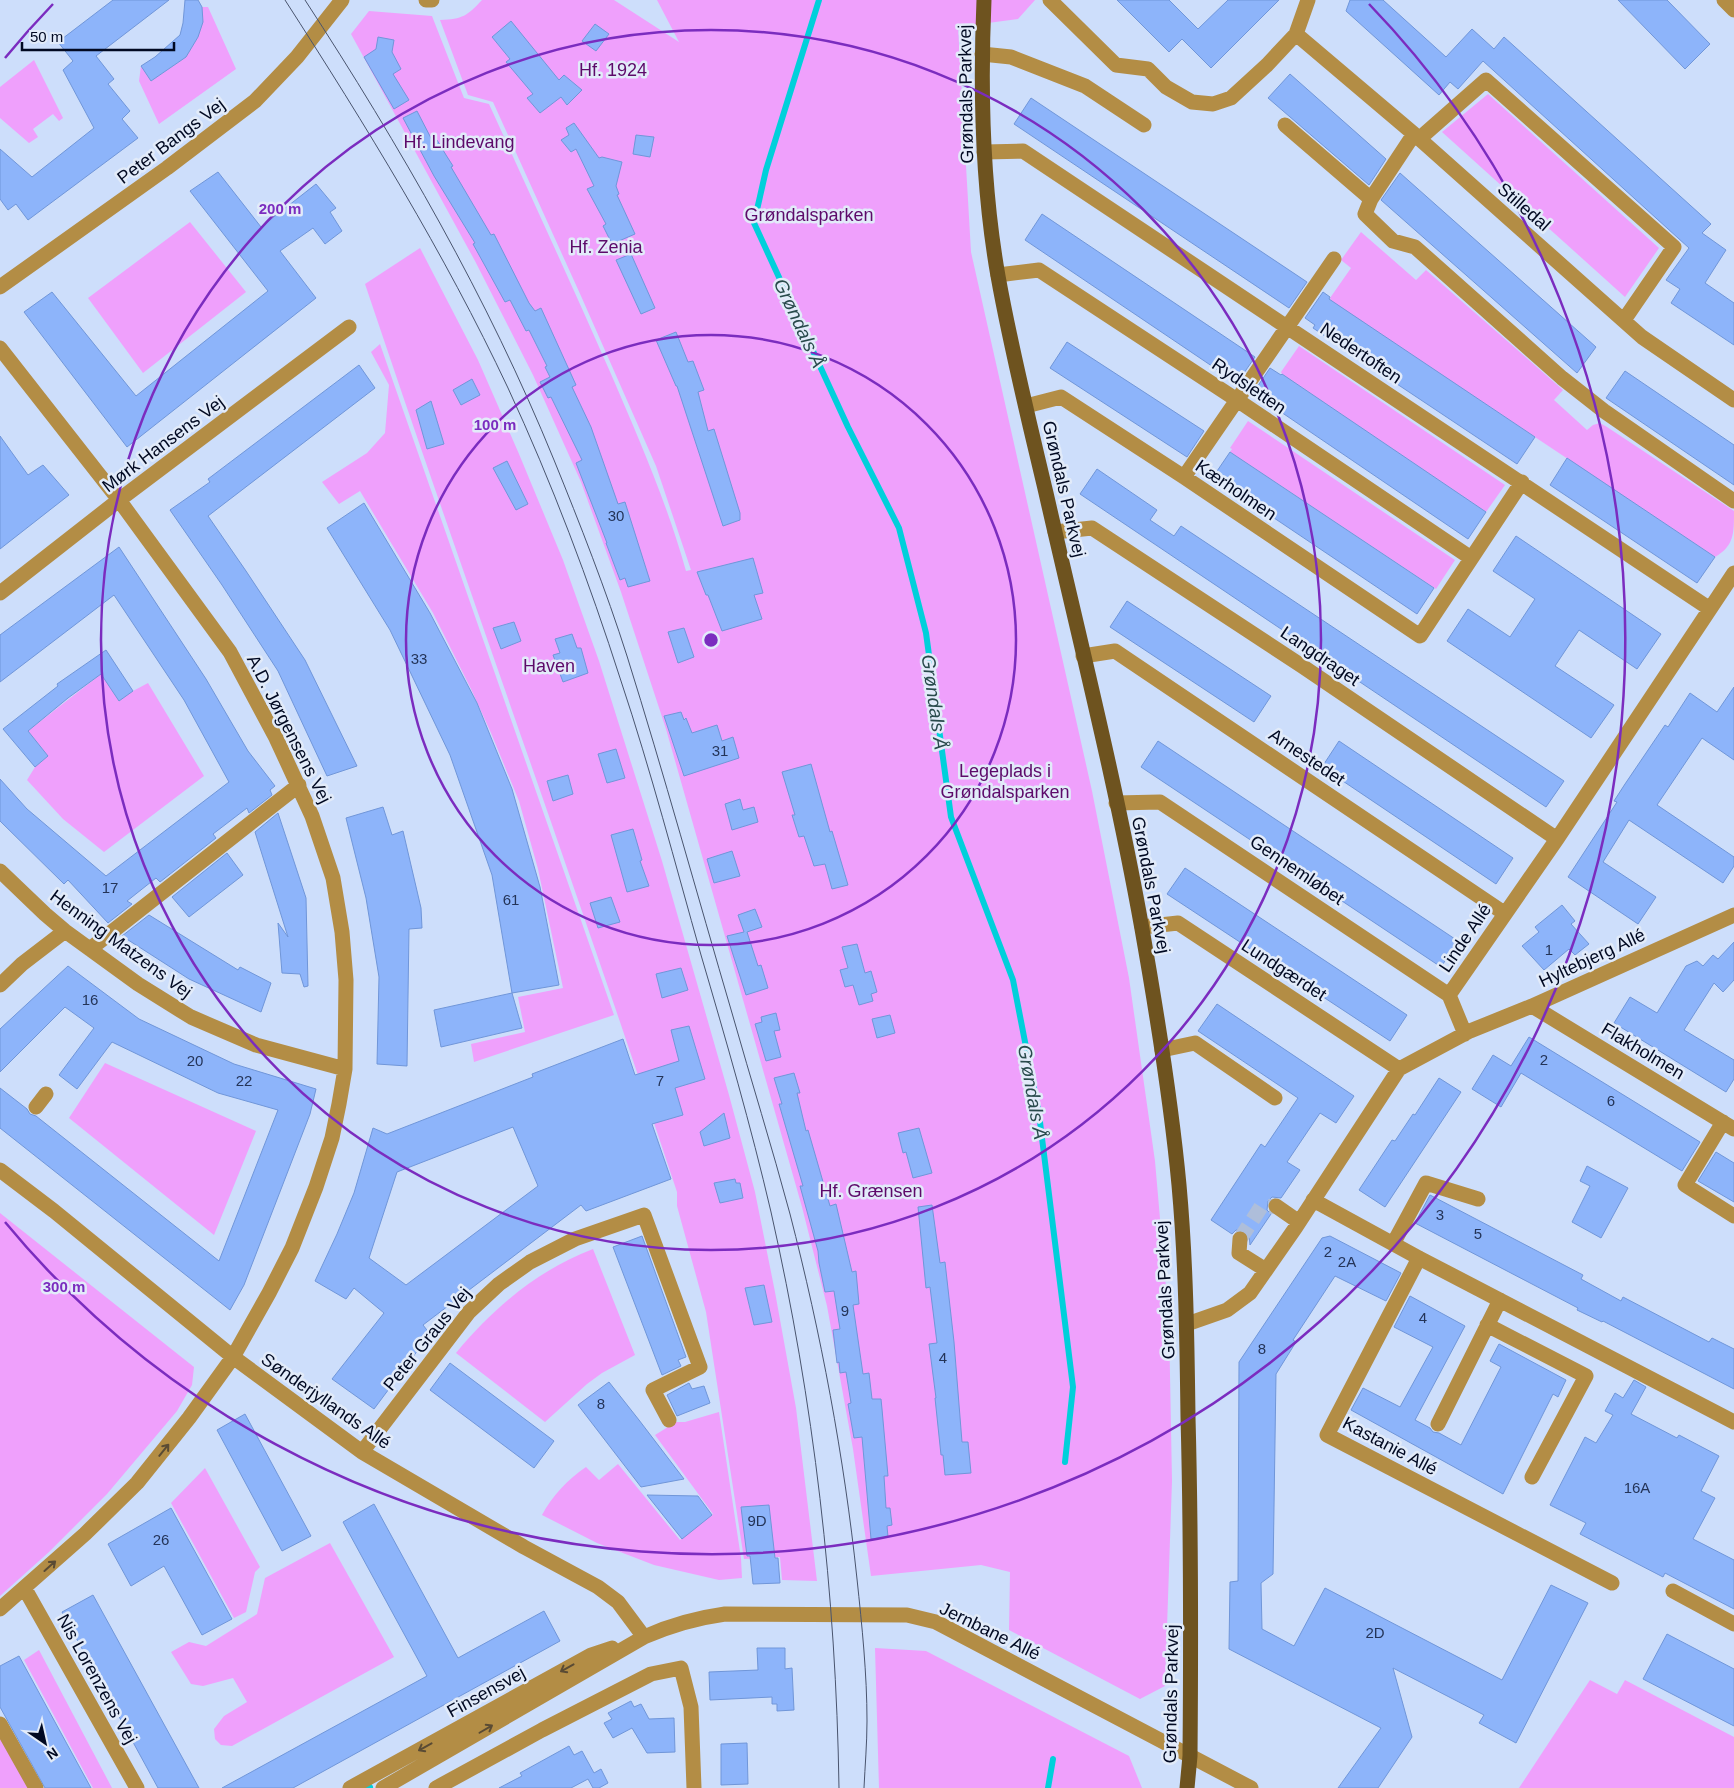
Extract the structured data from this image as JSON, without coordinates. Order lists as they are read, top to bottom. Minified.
{"streets":{"main road":["Grøndals Parkvej"],"street":["Peter Bangs Vej","Stilledal","Nedertoften","Rydsletten","Mørk Hansens Vej","Kærholmen","Langdraget","A.D. Jørgensens Vej","Arnestedet","Gennemløbet","Linde Allé","Henning Matzens Vej","Hyltebjerg Allé","Lundgærdet","Flakholmen","Peter Graus Vej","Sønderjyllands Allé","Kastanie Allé","Jernbane Allé","Nis Lorenzens Vej","Finsensvej"]},"crossings":[["Grøndals Parkvej","Nedertoften"],["Grøndals Parkvej","Rydsletten"],["Grøndals Parkvej","Kærholmen"],["Grøndals Parkvej","Langdraget"],["Grøndals Parkvej","Arnestedet"],["Grøndals Parkvej","Gennemløbet"],["Grøndals Parkvej","Lundgærdet"],["Grøndals Parkvej","Jernbane Allé"],["Nedertoften","Linde Allé"],["Rydsletten","Kærholmen"],["Mørk Hansens Vej","A.D. Jørgensens Vej"],["Langdraget","Linde Allé"],["A.D. Jørgensens Vej","Henning Matzens Vej"],["A.D. Jørgensens Vej","Sønderjyllands Allé"],["A.D. Jørgensens Vej","Nis Lorenzens Vej"],["Arnestedet","Linde Allé"],["Gennemløbet","Linde Allé"],["Linde Allé","Hyltebjerg Allé"],["Hyltebjerg Allé","Flakholmen"],["Peter Graus Vej","Sønderjyllands Allé"],["Sønderjyllands Allé","Finsensvej"],["Jernbane Allé","Finsensvej"]],"water":["Grøndals Å"],"parks":["Hf. 1924","Hf. Lindevang","Grøndalsparken","Hf. Zenia","Haven","Legeplads i Grøndalsparken","Hf. Grænsen"],"house_numbers":["30","33","31","17","61","1","16","2","20","22","7","6","3","5","2","2A","9","4","8","4","8","16A","9D","26","2D"],"scale_bar":"50 m","north":"bottom right","rings":["200 m","100 m","300 m"]}
